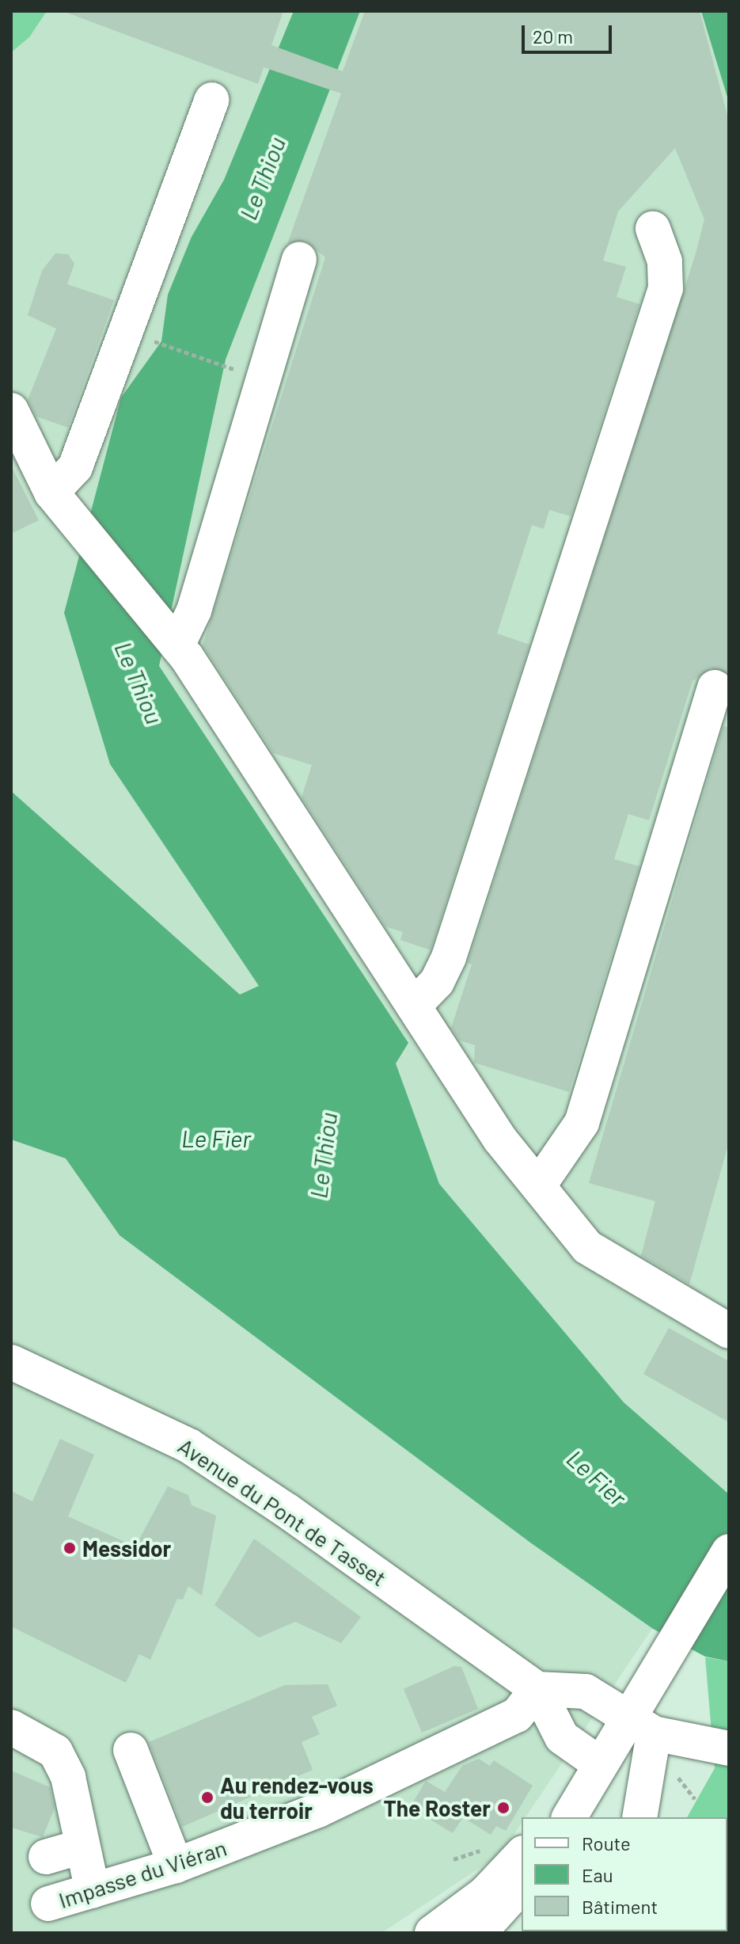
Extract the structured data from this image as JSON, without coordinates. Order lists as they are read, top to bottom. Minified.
{"streets":{"street":["Avenue du Pont de Tasset","Impasse du Viéran"]},"crossings":[["Avenue du Pont de Tasset","Impasse du Viéran"]],"water":["Le Thiou","Le Fier"],"places":["Messidor","Au rendez-vous du terroir","The Roster"],"legend":["Route","Eau","Bâtiment"],"scale_bar":"20 m"}
